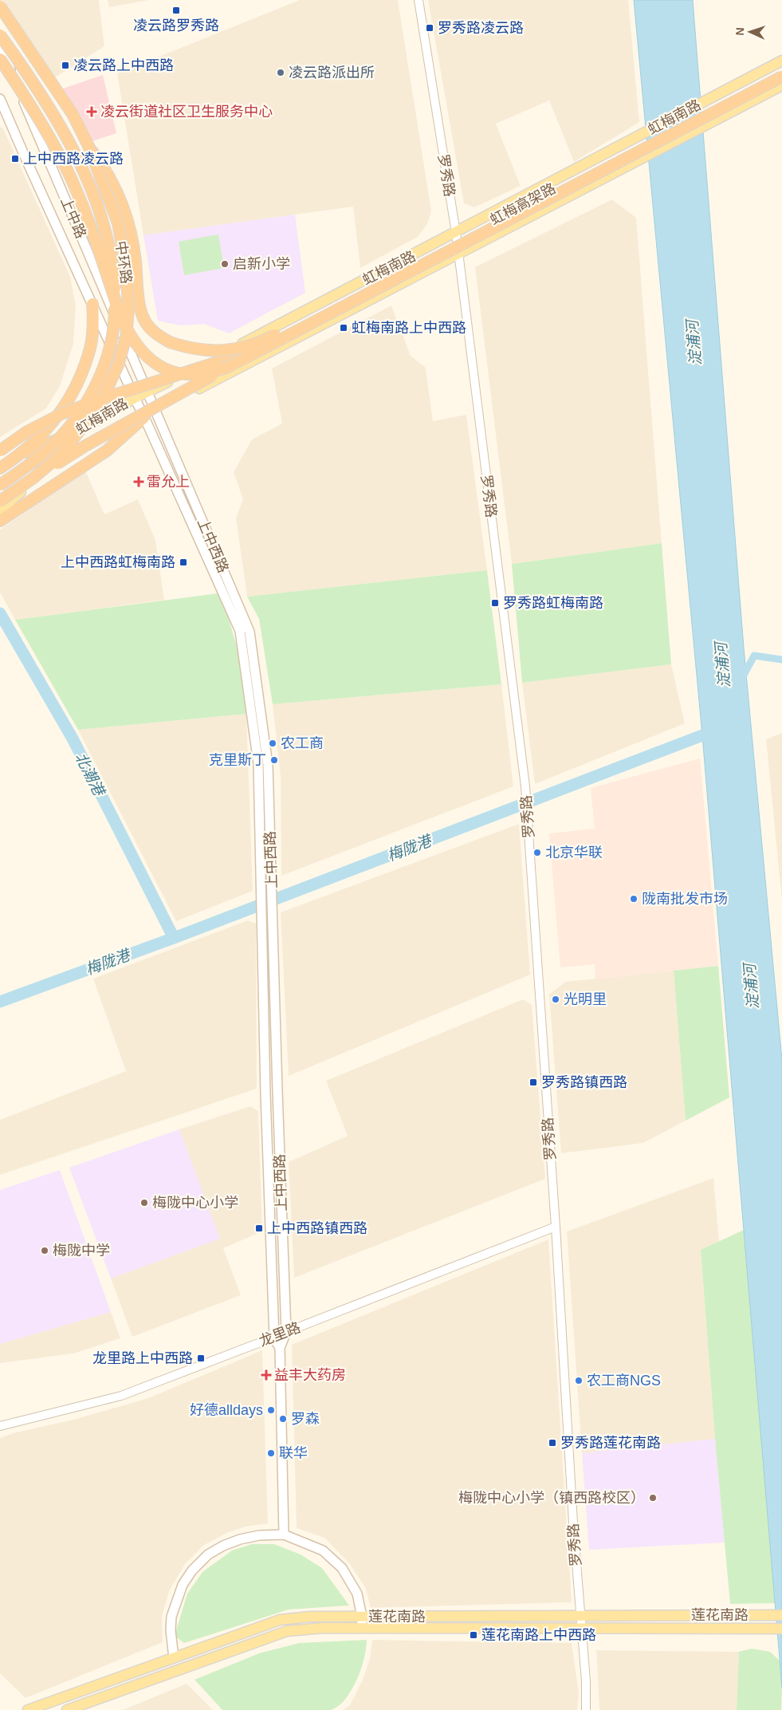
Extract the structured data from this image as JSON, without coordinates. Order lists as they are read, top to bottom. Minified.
{"streets":{"highway":["虹梅高架路","中环路"],"main road":["虹梅南路","上中路","上中西路","莲花南路"],"street":["罗秀路","龙里路"]},"crossings":[["虹梅南路","罗秀路"],["虹梅南路","上中路"],["虹梅南路","上中西路"],["罗秀路","龙里路"],["罗秀路","莲花南路"],["上中路","上中西路"],["上中西路","龙里路"]],"water":["淀浦河","北潮港","梅陇港"],"places":{"transit":["凌云路罗秀路","罗秀路凌云路","凌云路上中西路","上中西路凌云路","虹梅南路上中西路","上中西路虹梅南路","罗秀路虹梅南路","罗秀路镇西路","上中西路镇西路","龙里路上中西路","罗秀路莲花南路","莲花南路上中西路"],"other":["凌云路派出所","启新小学","农工商","克里斯丁","北京华联","陇南批发市场","光明里","梅陇中心小学","梅陇中学","农工商NGS","好德alldays","罗森","联华","梅陇中心小学（镇西路校区）"],"health":["凌云街道社区卫生服务中心","雷允上","益丰大药房"]},"north":"left"}
